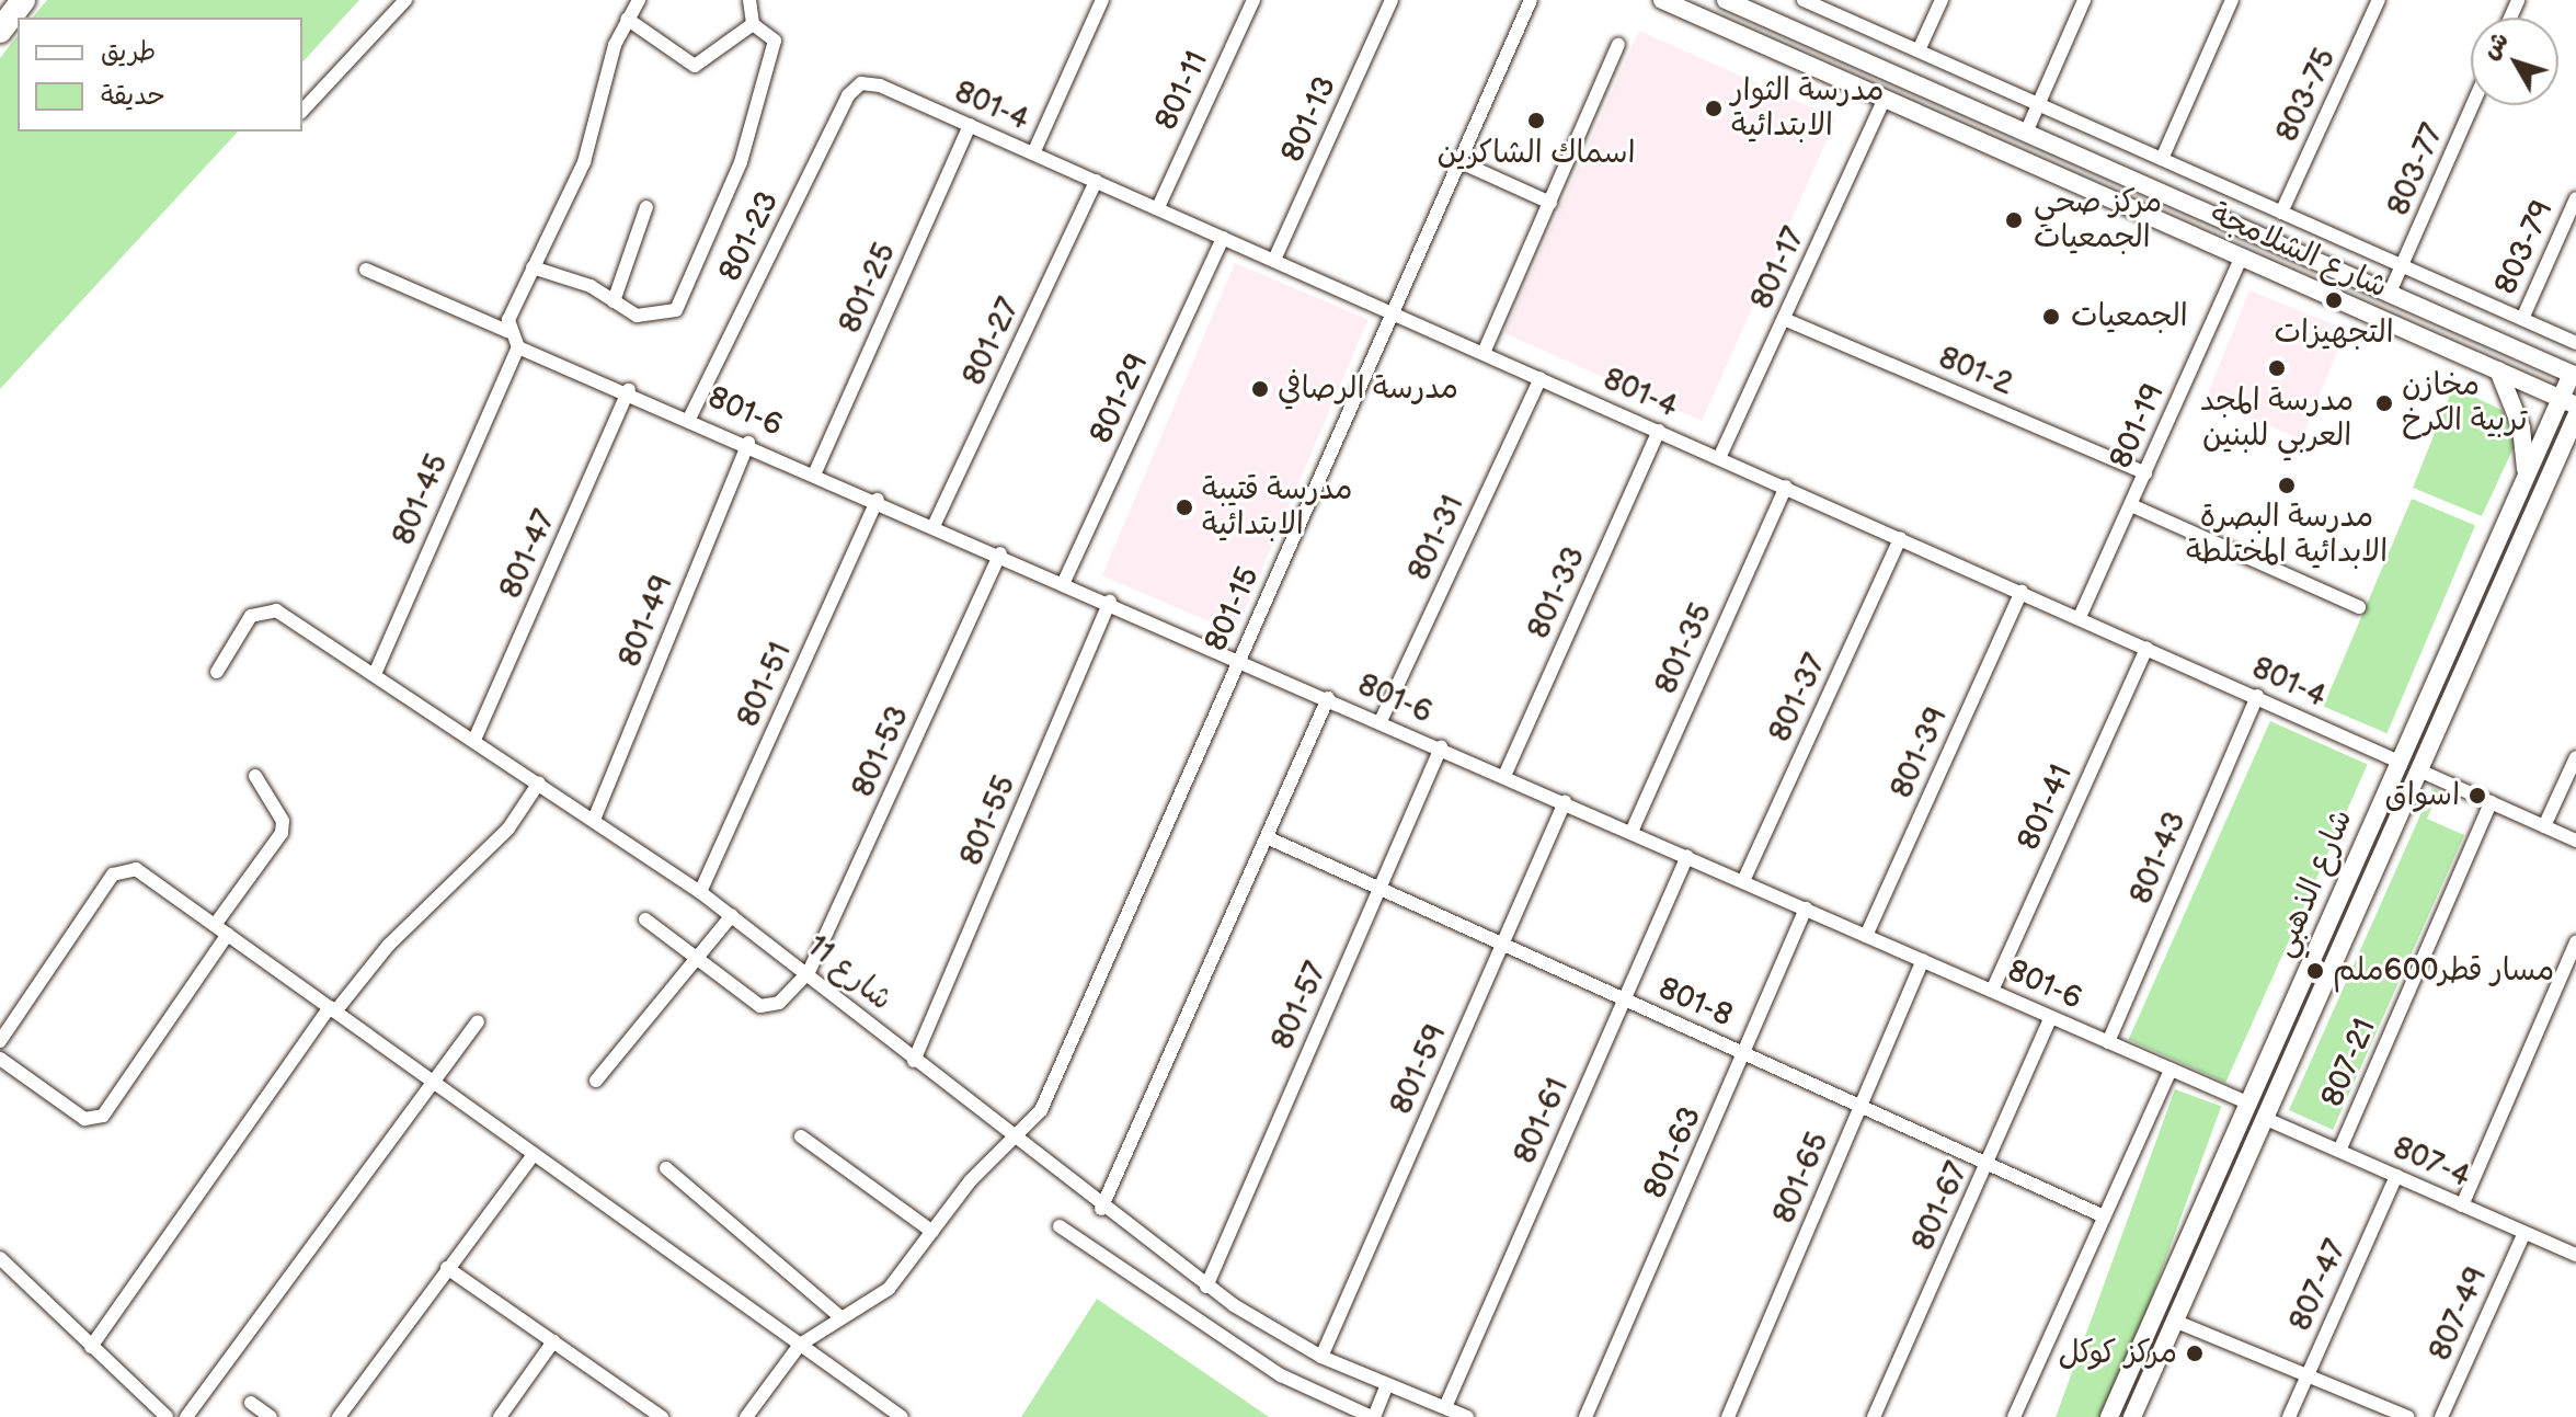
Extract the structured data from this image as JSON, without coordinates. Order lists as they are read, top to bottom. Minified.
{"streets":{"street":["801-11","803-75","801-4","801-13","803-77","801-23","803-79","شارع الشلامجة","801-17","801-25","801-27","801-2","801-29","801-6","801-19","801-45","801-31","801-47","801-33","801-15","801-49","801-35","801-51","801-37","801-53","801-39","801-41","801-55","801-43","شارع الذهبي","شارع 11","801-8","801-57","807-21","801-59","801-61","801-63","807-4","801-65","801-67","807-47","807-49"]},"crossings":[["801-11","801-4"],["801-4","801-13"],["801-4","801-23"],["801-4","801-17"],["801-4","801-25"],["801-4","801-27"],["801-4","801-29"],["801-4","801-19"],["801-4","801-31"],["801-4","801-33"],["801-4","801-15"],["801-4","801-35"],["801-4","801-37"],["801-4","801-39"],["801-4","801-41"],["801-4","801-43"],["801-4","شارع الذهبي"],["803-77","شارع الشلامجة"],["801-23","801-6"],["شارع الشلامجة","801-17"],["شارع الشلامجة","801-19"],["شارع الشلامجة","شارع الذهبي"],["801-17","801-2"],["801-25","801-6"],["801-27","801-6"],["801-2","801-19"],["801-29","801-6"],["801-6","801-45"],["801-6","801-31"],["801-6","801-47"],["801-6","801-33"],["801-6","801-15"],["801-6","801-49"],["801-6","801-35"],["801-6","801-51"],["801-6","801-37"],["801-6","801-53"],["801-6","801-39"],["801-6","801-41"],["801-6","801-55"],["801-6","801-43"],["801-6","شارع الذهبي"],["801-6","801-57"],["801-6","801-59"],["801-6","801-61"],["801-6","801-63"],["801-6","801-65"],["801-6","801-67"],["801-45","شارع 11"],["801-47","شارع 11"],["801-15","شارع 11"],["801-49","شارع 11"],["801-51","شارع 11"],["801-53","شارع 11"],["801-55","شارع 11"],["شارع الذهبي","807-4"],["شارع 11","801-57"],["شارع 11","801-59"],["شارع 11","801-61"],["801-8","801-57"],["801-8","801-59"],["801-8","801-61"],["801-8","801-63"],["801-8","801-65"],["801-8","801-67"],["807-21","807-4"],["807-4","807-47"],["807-4","807-49"]],"places":["مدرسة الثوار الابتدائية","اسماك الشاكرين","مركز صحي الجمعيات","التجهيزات","الجمعيات","مدرسة المجد العربي للبنين","مدرسة الرصافي","مخازن تربية الكرخ","مدرسة البصرة الابدائية المختلطة","مدرسة قتيبة الابتدائية","اسواق","مسار قطر600ملم","مركز كوكل"],"legend":["طريق","حديقة"],"north":"top left"}
